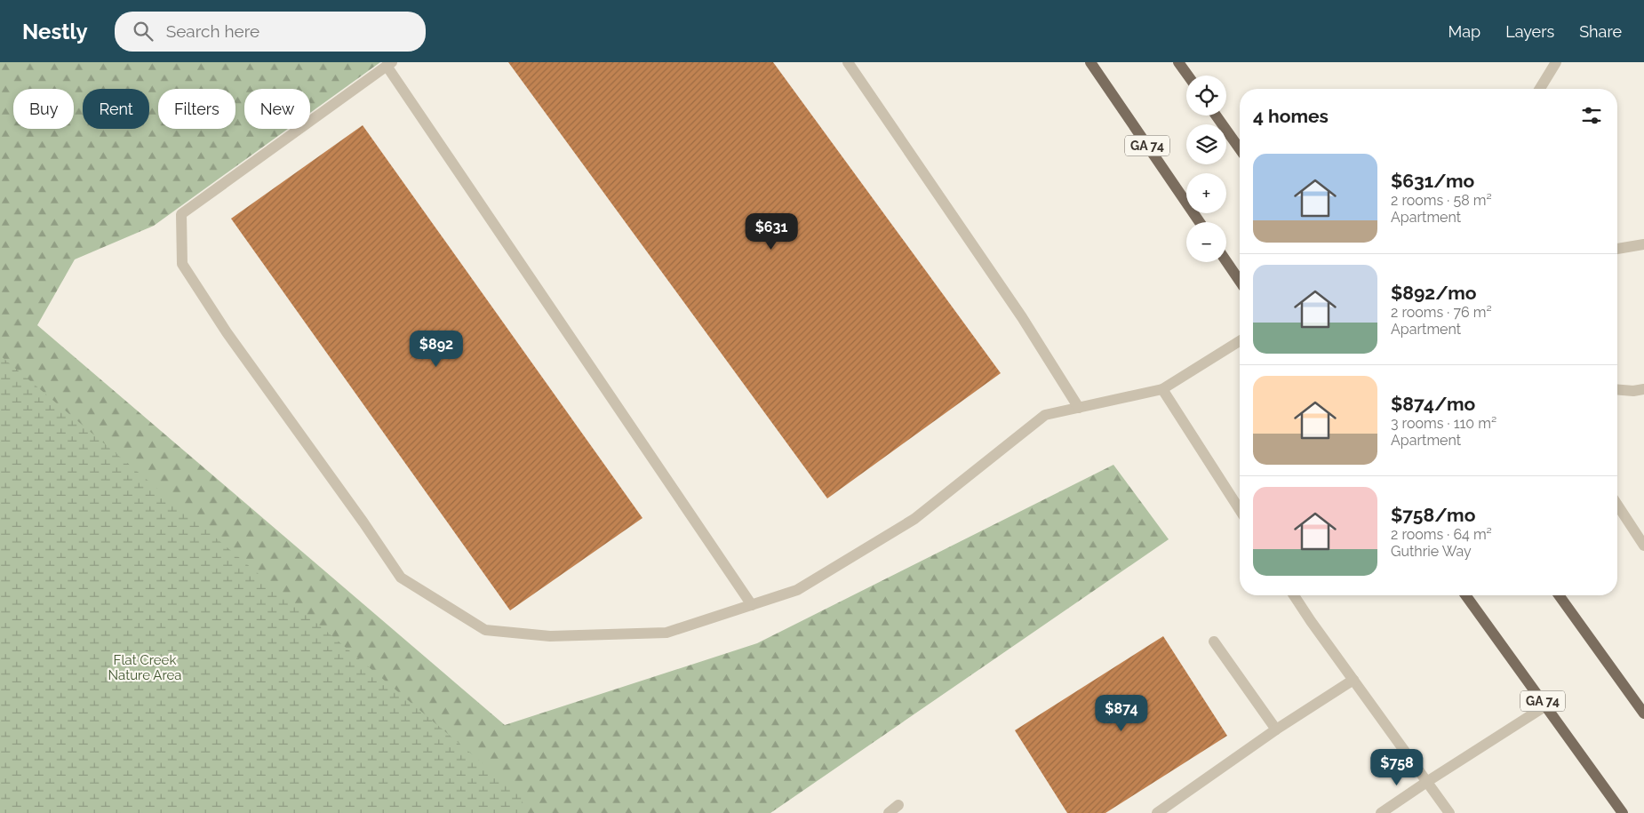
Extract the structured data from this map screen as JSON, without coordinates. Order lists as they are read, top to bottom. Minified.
{"streets":{"main road":["GA 74"]},"parks":["Flat Creek Nature Area"],"page":{"header":"Nestly","search":"Search here","nav":["Map","Layers","Share"],"map_buttons":["+","−"],"chip":["Buy","Rent","Filters","New"],"heading":"4 homes","list":[{"name":"$631/mo","note":"2 rooms · 58 m² · Apartment"},{"name":"$892/mo","note":"2 rooms · 76 m² · Apartment"},{"name":"$874/mo","note":"3 rooms · 110 m² · Apartment"},{"name":"$758/mo","note":"2 rooms · 64 m² · Guthrie Way"}],"price":["$631","$892","$874","$758"]}}
